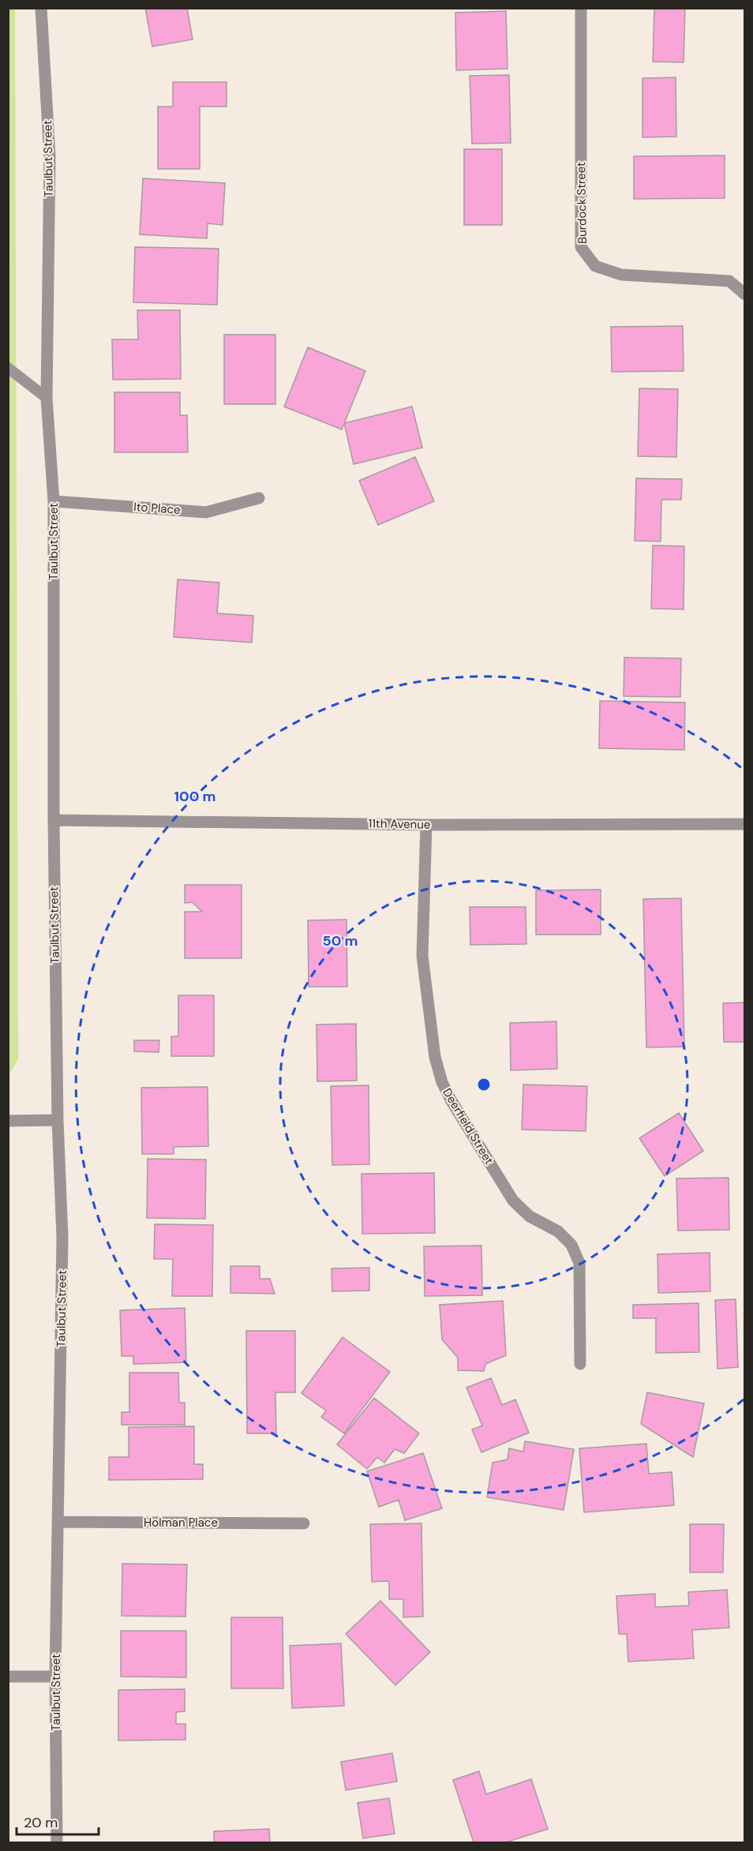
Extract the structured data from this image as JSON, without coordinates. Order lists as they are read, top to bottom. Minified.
{"streets":{"street":["Taulbut Street","Burdock Street","Ito Place","11th Avenue","Deerfield Street","Holman Place"]},"crossings":[["Taulbut Street","Ito Place"],["Taulbut Street","11th Avenue"],["Taulbut Street","Holman Place"],["11th Avenue","Deerfield Street"]],"scale_bar":"20 m","rings":["100 m","50 m"]}
